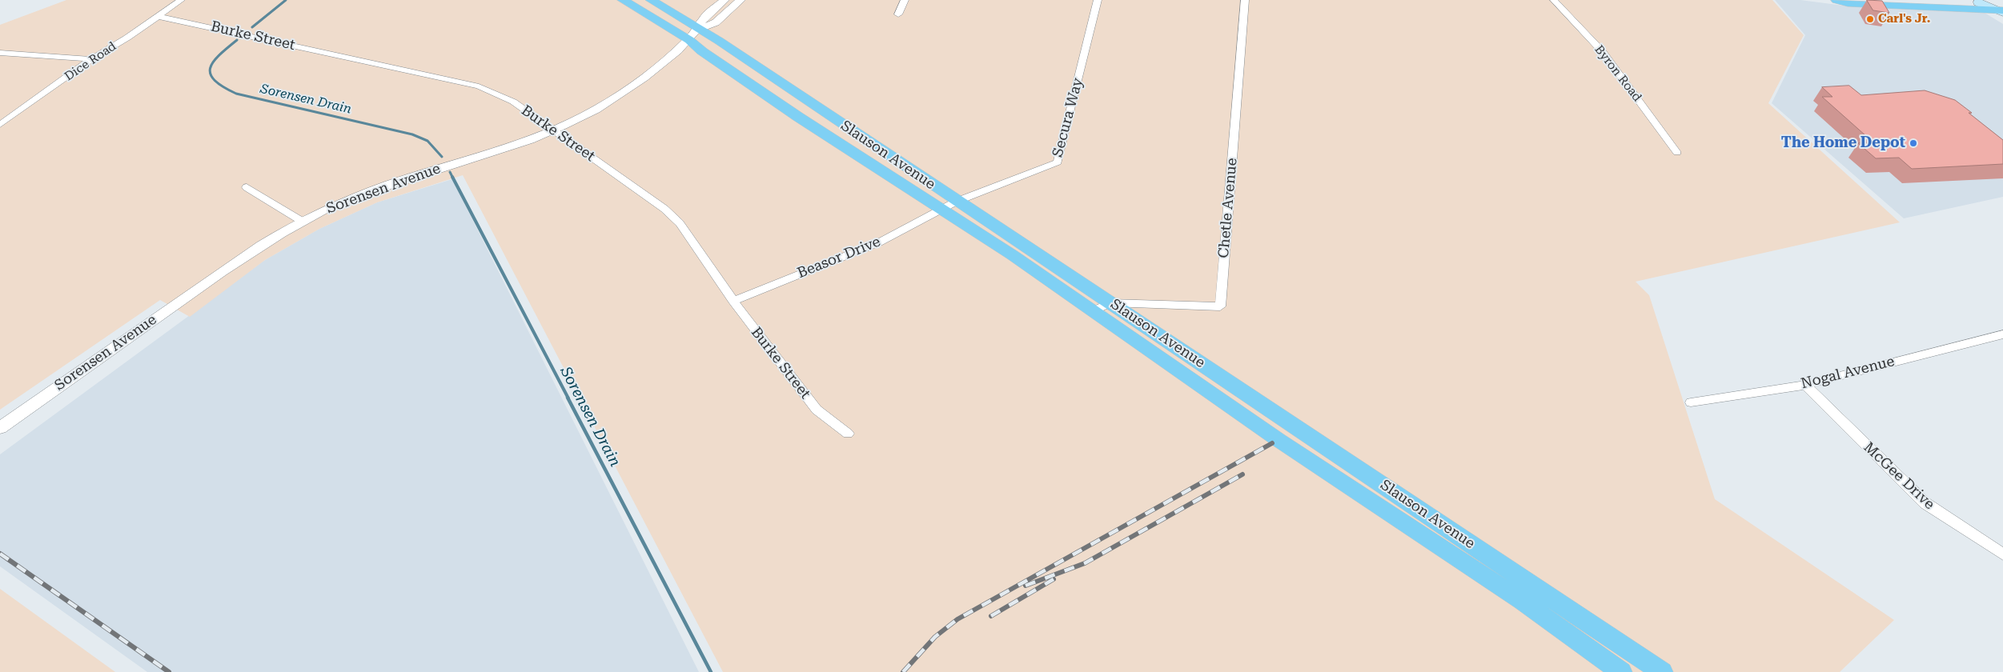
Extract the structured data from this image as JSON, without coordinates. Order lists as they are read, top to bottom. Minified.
{"streets":{"main road":["Slauson Avenue"],"street":["Burke Street","Dice Road","Byron Road","Secura Way","Sorensen Avenue","Chetle Avenue","Beasor Drive","Nogal Avenue","McGee Drive"]},"crossings":[["Burke Street","Dice Road"],["Burke Street","Sorensen Avenue"],["Burke Street","Beasor Drive"],["Secura Way","Slauson Avenue"],["Secura Way","Beasor Drive"],["Slauson Avenue","Sorensen Avenue"],["Slauson Avenue","Chetle Avenue"],["Slauson Avenue","Beasor Drive"],["Nogal Avenue","McGee Drive"]],"water":["Sorensen Drain"],"places":["Carl's Jr.","The Home Depot"]}
